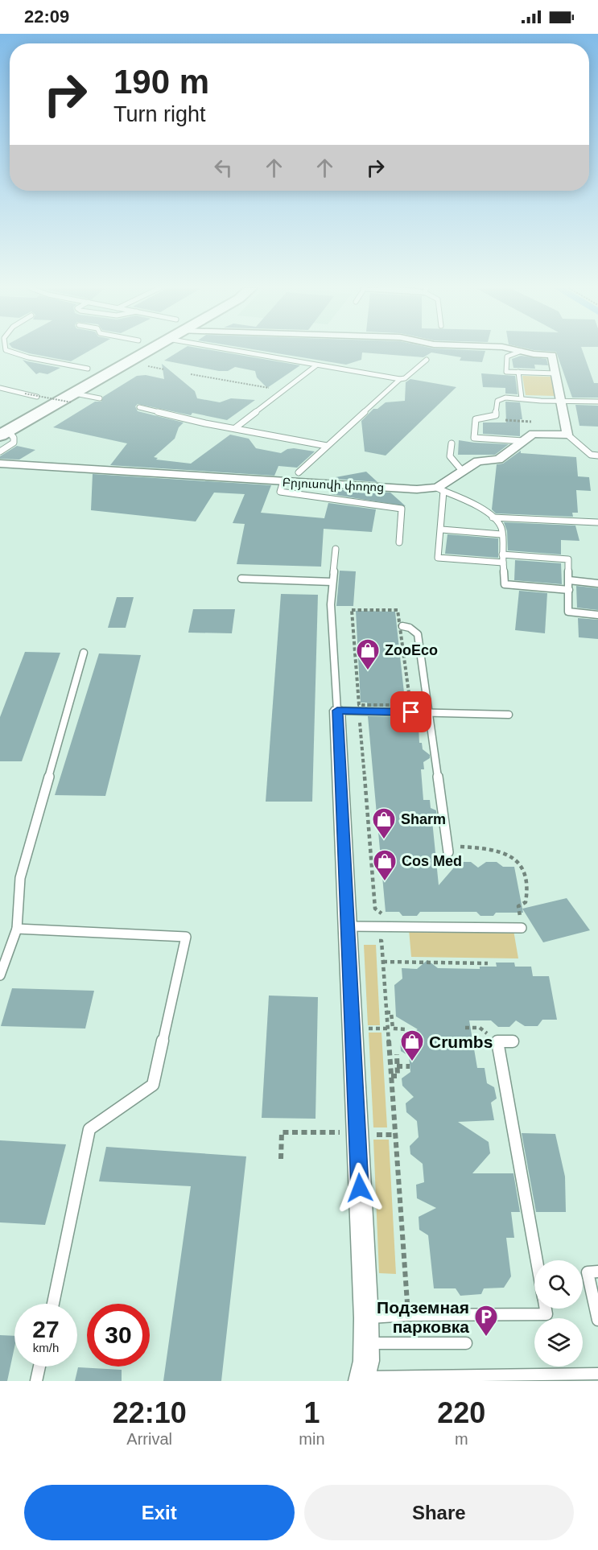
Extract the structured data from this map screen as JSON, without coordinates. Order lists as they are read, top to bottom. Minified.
{"streets":{"street":["Բրյուսովի փողոց"]},"places":{"shop":["ZooEco","Sharm","Cos Med","Crumbs"],"parking":["Подземная парковка"]},"page":{"status":"22:09","turn":["190 m","Turn right"],"speed":"27 km/h","limit":"30","eta":["22:10","Arrival","1","min","220","m"],"buttons":["Exit","Share"]}}
